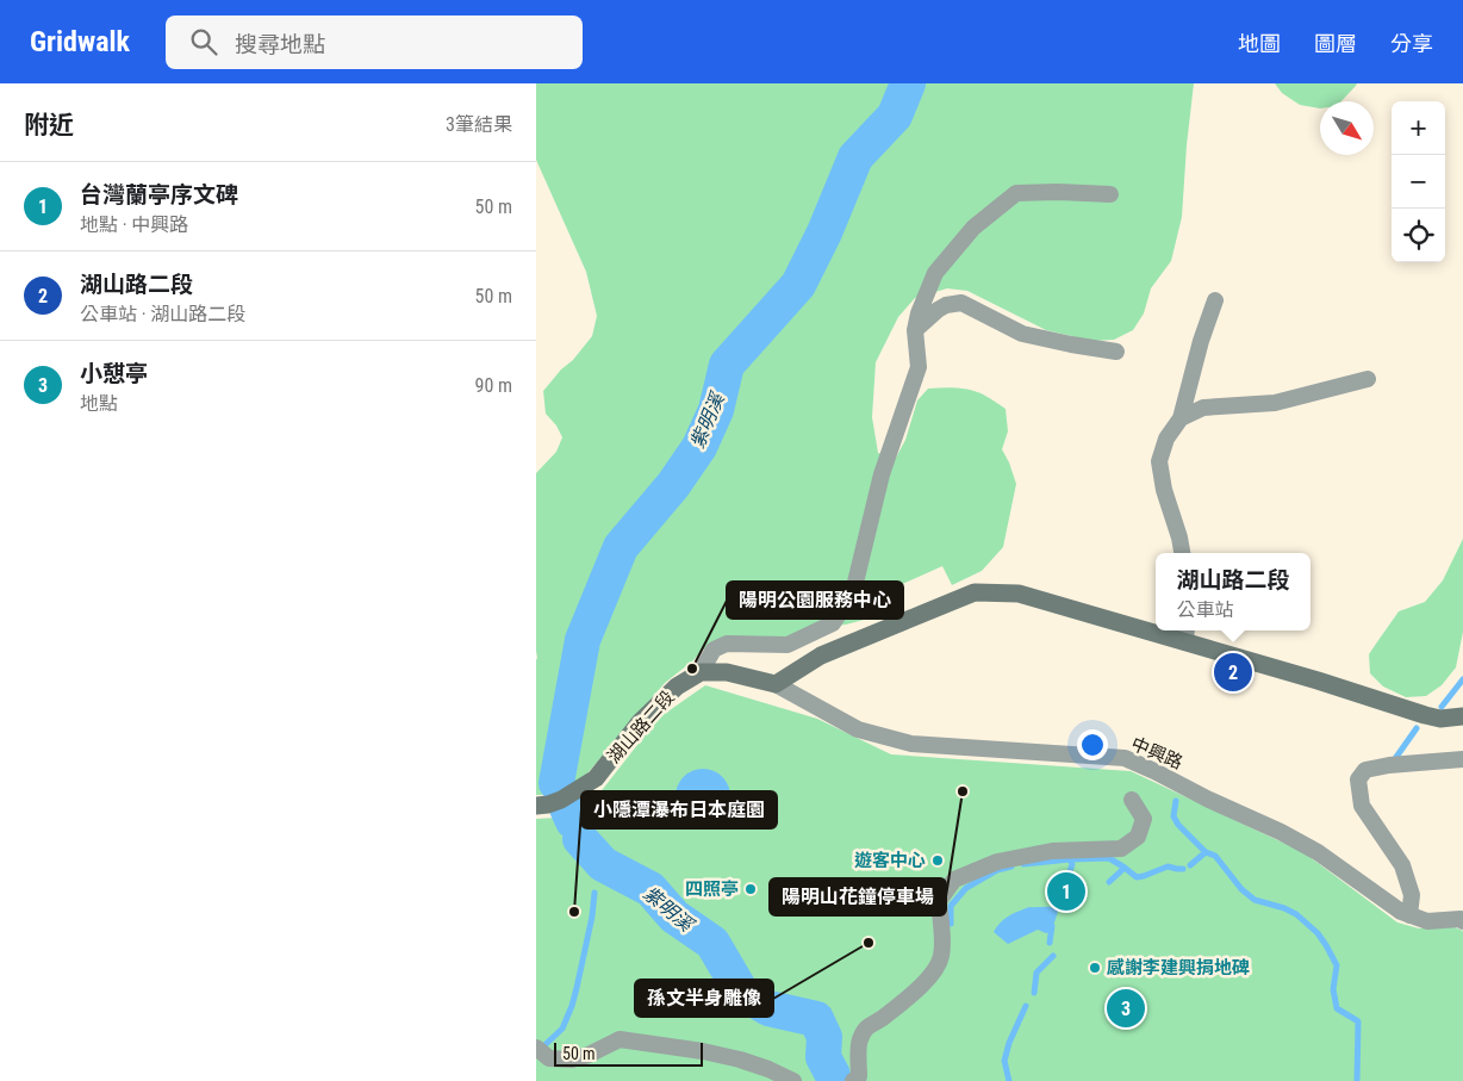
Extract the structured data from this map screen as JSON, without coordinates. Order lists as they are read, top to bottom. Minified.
{"streets":{"street":["湖山路二段","中興路"]},"water":["紫明溪"],"places":["陽明公園服務中心","陽明山花鐘停車場","遊客中心","四照亭","小隱潭瀑布日本庭園","孫文半身雕像","感謝李建興捐地碑"],"scale_bar":"50 m","north":"bottom right","page":{"header":"Gridwalk","search":"搜尋地點","nav":["地圖","圖層","分享"],"heading":["附近","3筆結果"],"map_buttons":["+","−"],"list":[{"mark":"1","name":"台灣蘭亭序文碑","note":"地點 · 中興路","value":"50 m"},{"mark":"2","name":"湖山路二段","note":"公車站 · 湖山路二段","value":"50 m"},{"mark":"3","name":"小憇亭","note":"地點","value":"90 m"}],"popup":["湖山路二段","公車站"],"pins":["2","1","3"],"scale":"50 m"}}
